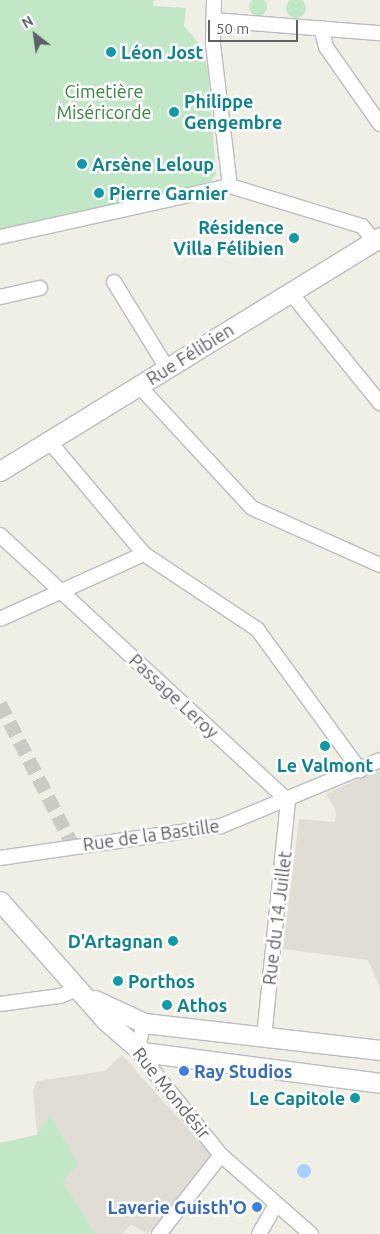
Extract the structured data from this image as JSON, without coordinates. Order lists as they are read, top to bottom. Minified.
{"streets":{"main road":["Rue Félibien","Rue Mondésir"],"street":["Passage Leroy","Rue de la Bastille","Rue du 14 Juillet"]},"crossings":[["Passage Leroy","Rue de la Bastille"],["Passage Leroy","Rue du 14 Juillet"],["Rue de la Bastille","Rue du 14 Juillet"]],"parks":["Cimetière Miséricorde"],"places":["Léon Jost","Philippe Gengembre","Arsène Leloup","Pierre Garnier","Résidence Villa Félibien","Le Valmont","D'Artagnan","Porthos","Athos","Ray Studios","Le Capitole","Laverie Guisth'O"],"scale_bar":"50 m","north":"top left"}
